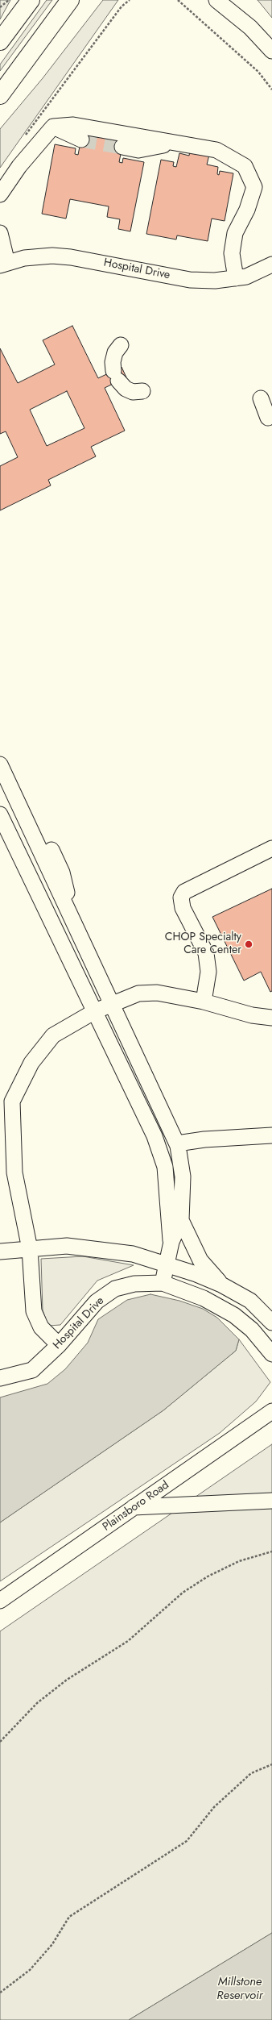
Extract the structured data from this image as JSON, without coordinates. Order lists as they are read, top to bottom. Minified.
{"streets":{"street":["Hospital Drive","Plainsboro Road"]},"water":["Millstone Reservoir"],"places":["CHOP Specialty Care Center"]}
